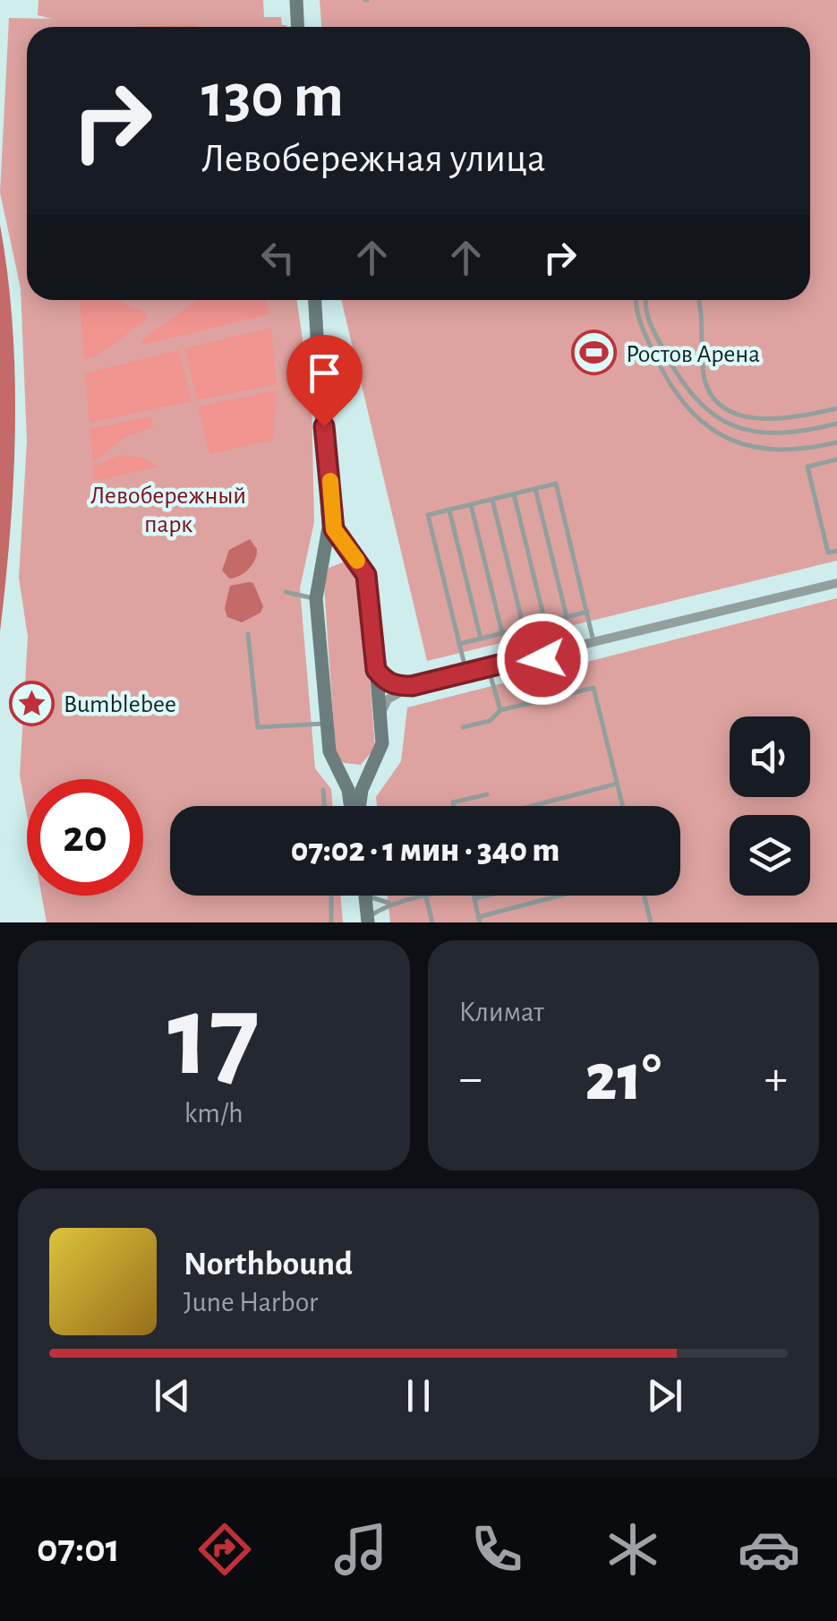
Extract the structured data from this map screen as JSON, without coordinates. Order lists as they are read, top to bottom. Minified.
{"parks":["Левобережный парк"],"places":{"sports":["Ростов Арена"],"place":["Bumblebee"]},"page":{"turn":["130 m","Левобережная улица"],"limit":"20","trip":"07:02 · 1 мин · 340 m","tile":[["17","km/h"],"Климат"],"heat":["−","21°","+"],"song":["Northbound","June Harbor"],"tabs":"07:01"}}
